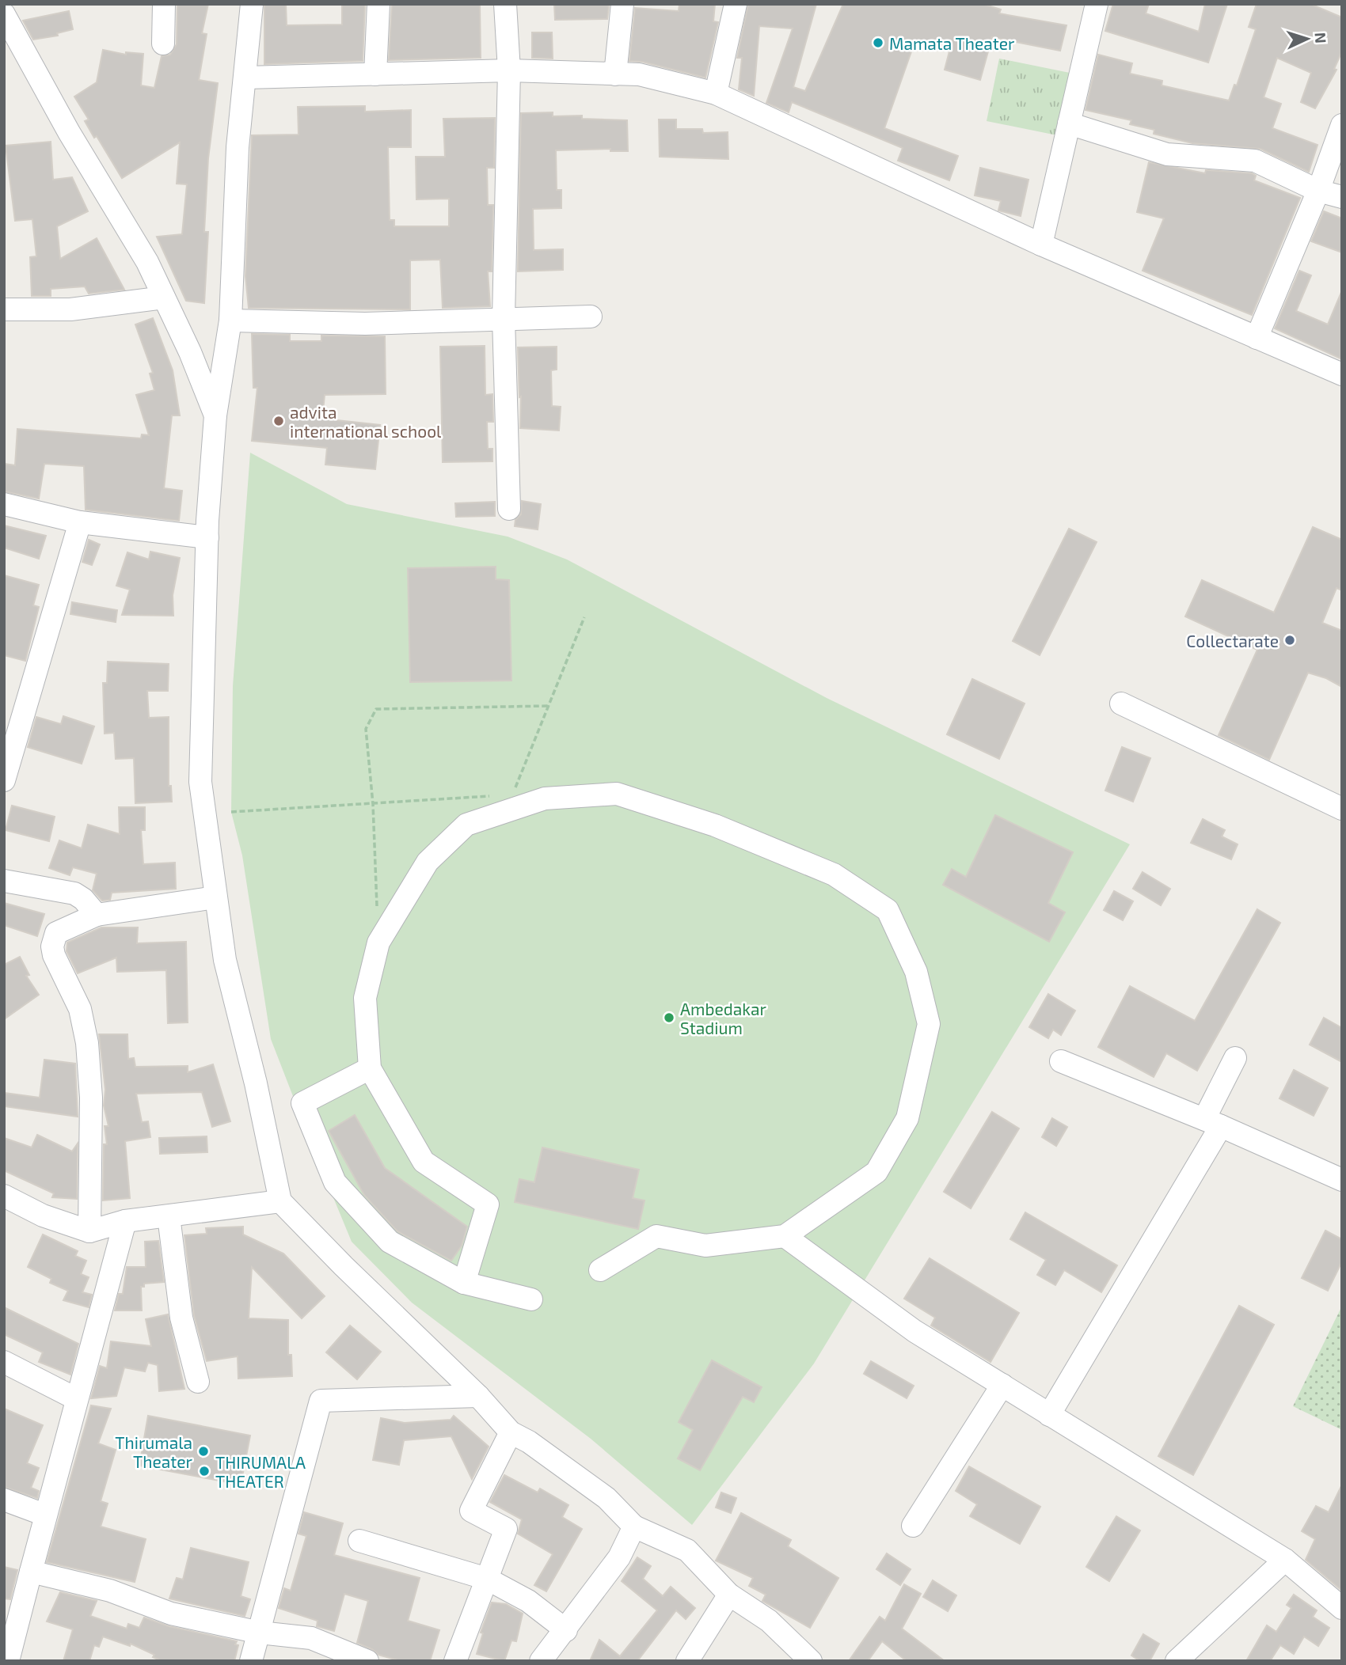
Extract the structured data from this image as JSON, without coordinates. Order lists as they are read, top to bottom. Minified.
{"places":["Mamata Theater","advita international school","Collectarate","Ambedakar Stadium","Thirumala Theater","THIRUMALA THEATER"],"north":"right"}
